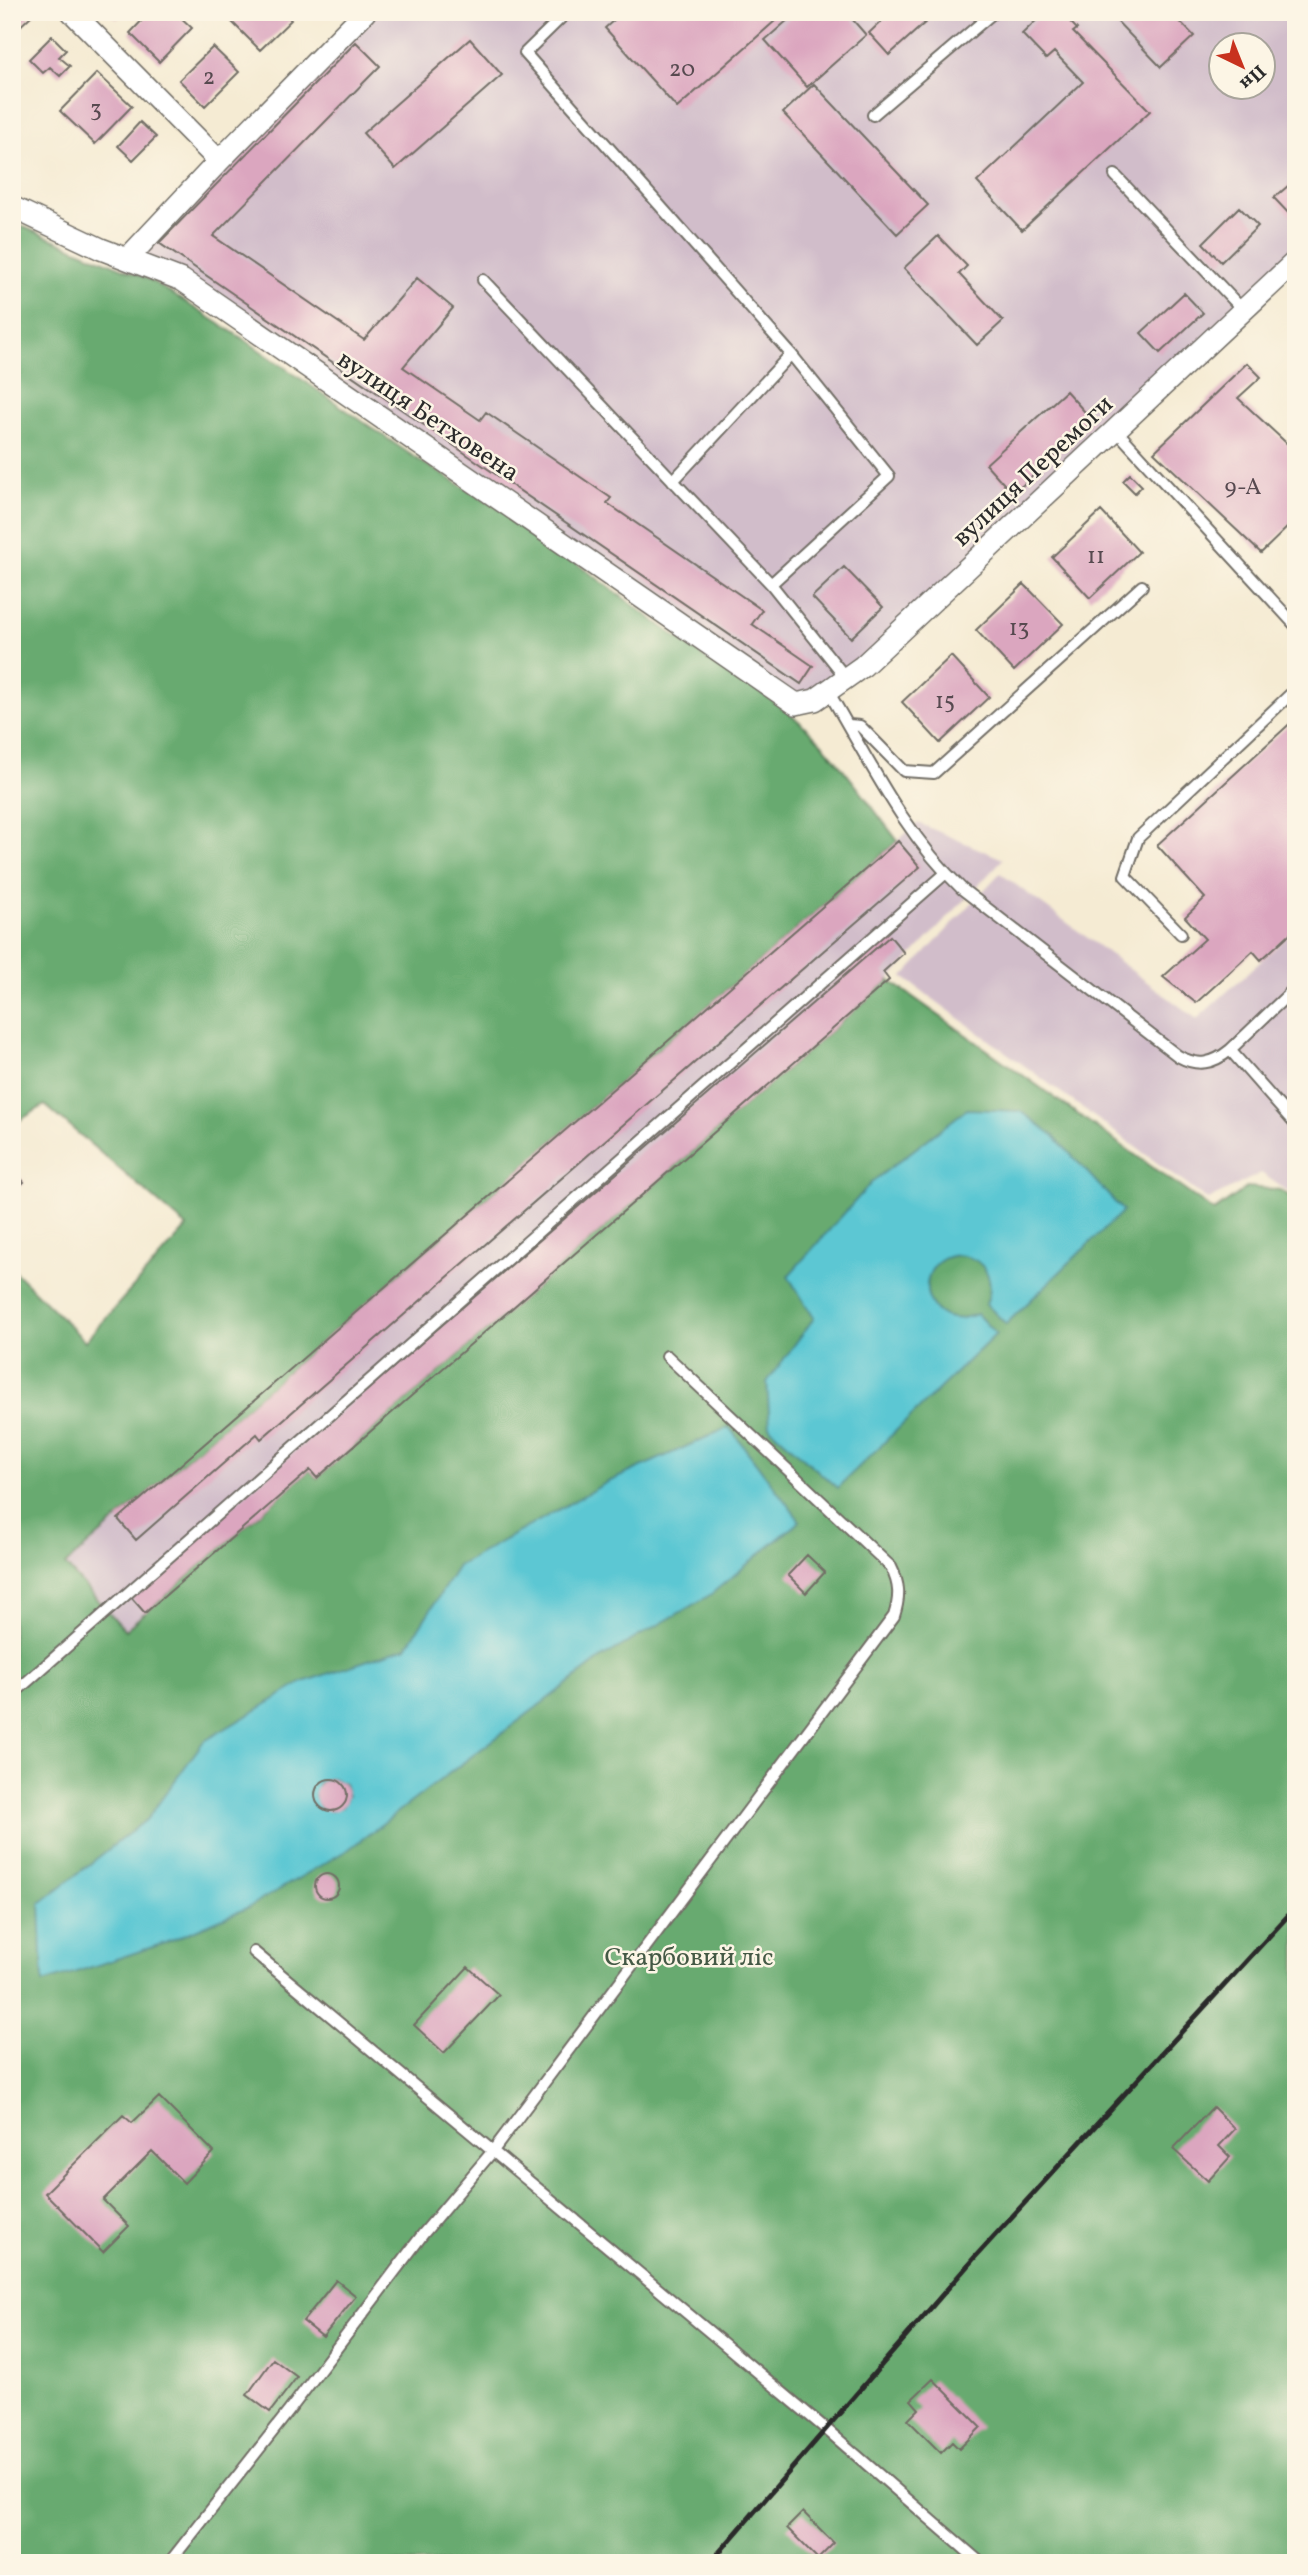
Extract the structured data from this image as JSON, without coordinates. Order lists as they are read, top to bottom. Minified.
{"streets":{"street":["вулиця Бетховена","вулиця Перемоги"]},"crossings":[["вулиця Бетховена","вулиця Перемоги"]],"parks":["Скарбовий ліс"],"house_numbers":["20","2","3","9-А","11","13","15"],"north":"bottom right"}
